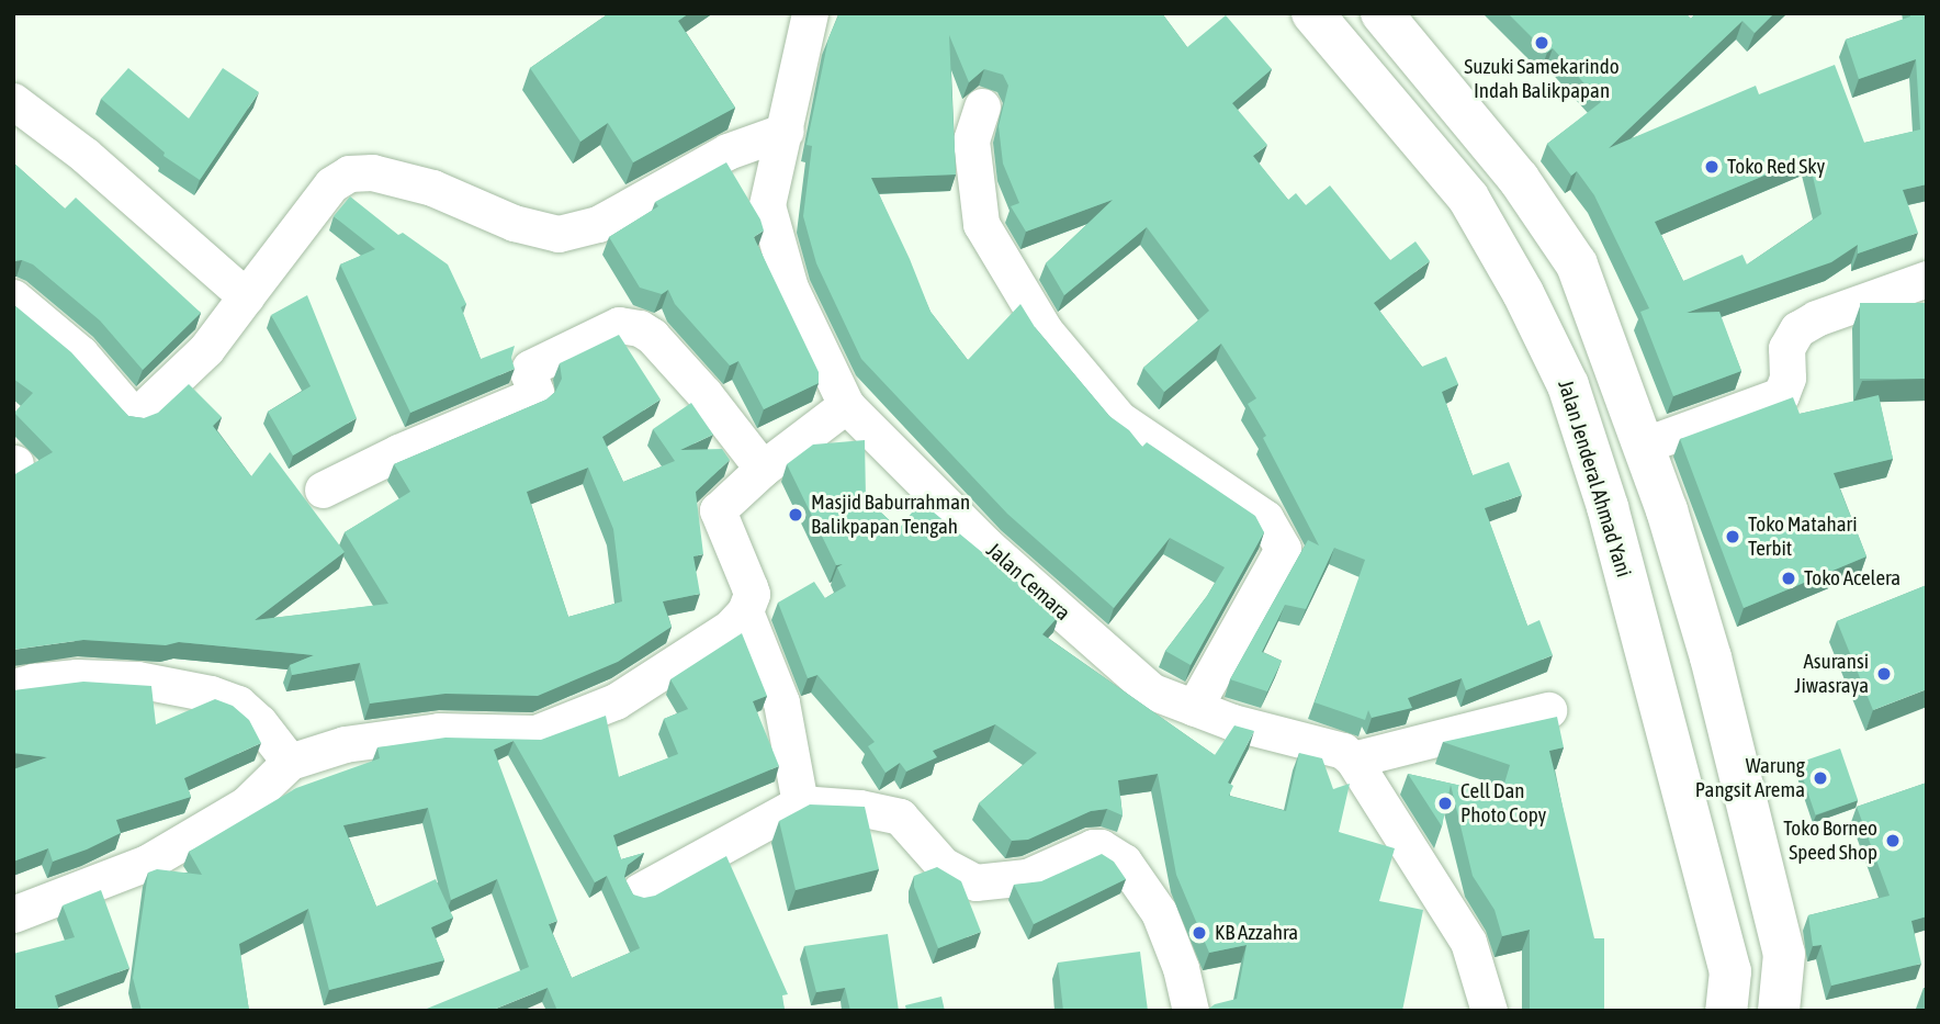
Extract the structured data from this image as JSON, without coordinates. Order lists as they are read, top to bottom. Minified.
{"streets":{"main road":["Jalan Jenderal Ahmad Yani"],"street":["Jalan Cemara"]},"places":["Suzuki Samekarindo Indah Balikpapan","Toko Red Sky","Masjid Baburrahman Balikpapan Tengah","Toko Matahari Terbit","Toko Acelera","Asuransi Jiwasraya","Warung Pangsit Arema","Cell Dan Photo Copy","Toko Borneo Speed Shop","KB Azzahra"]}
